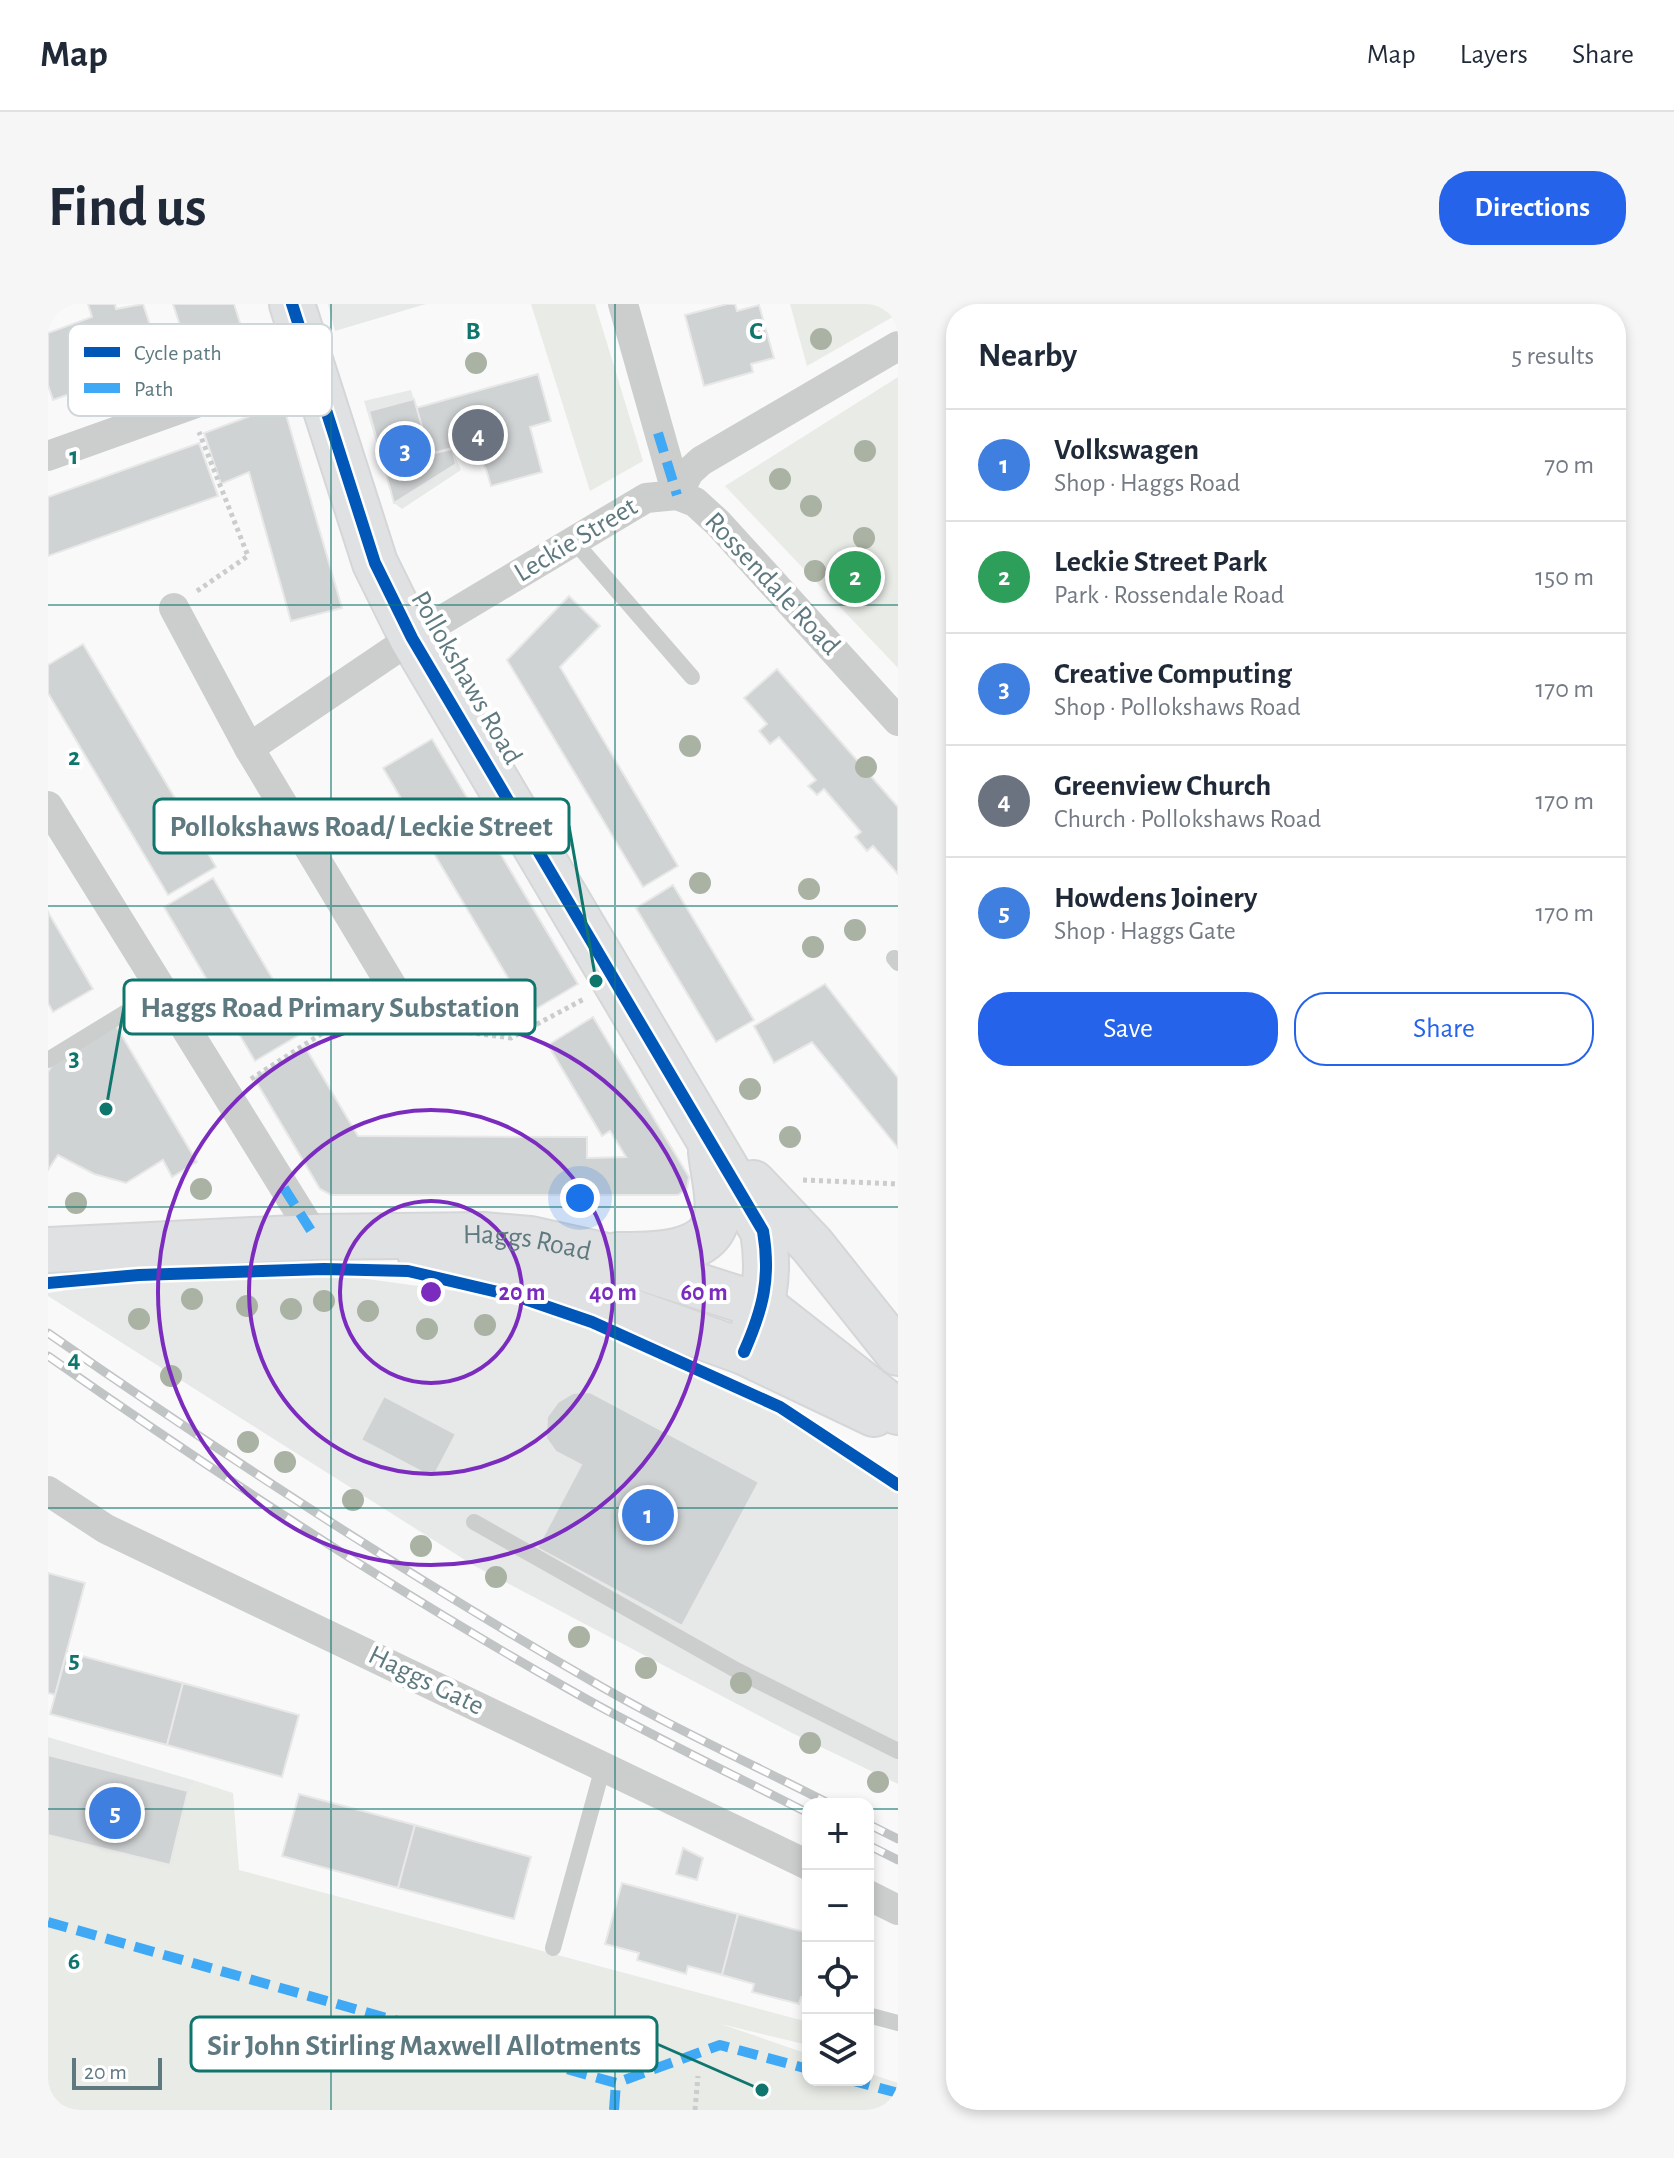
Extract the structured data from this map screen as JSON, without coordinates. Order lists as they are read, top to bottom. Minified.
{"streets":{"main road":["Pollokshaws Road","Haggs Road"],"street":["Leckie Street","Rossendale Road","Haggs Gate"]},"crossings":[["Leckie Street","Rossendale Road"],["Leckie Street","Pollokshaws Road"],["Pollokshaws Road","Haggs Road"]],"places":["Pollokshaws Road/ Leckie Street","Haggs Road Primary Substation","Sir John Stirling Maxwell Allotments"],"legend":["Cycle path","Path"],"scale_bar":"20 m","page":{"header":"Map","nav":["Map","Layers","Share"],"buttons":["Directions",["Save","Share"]],"title":"Find us","heading":["Nearby","5 results"],"pins":["4","3","2","1","5"],"list":[{"mark":"1","name":"Volkswagen","note":"Shop · Haggs Road","value":"70 m"},{"mark":"2","name":"Leckie Street Park","note":"Park · Rossendale Road","value":"150 m"},{"mark":"3","name":"Creative Computing","note":"Shop · Pollokshaws Road","value":"170 m"},{"mark":"4","name":"Greenview Church","note":"Church · Pollokshaws Road","value":"170 m"},{"mark":"5","name":"Howdens Joinery","note":"Shop · Haggs Gate","value":"170 m"}],"map_buttons":["+","−"],"scale":"20 m"},"grid":{"columns":["B","C"],"rows":["1","2","3","4","5","6"]},"rings":["20 m","40 m","60 m"]}
